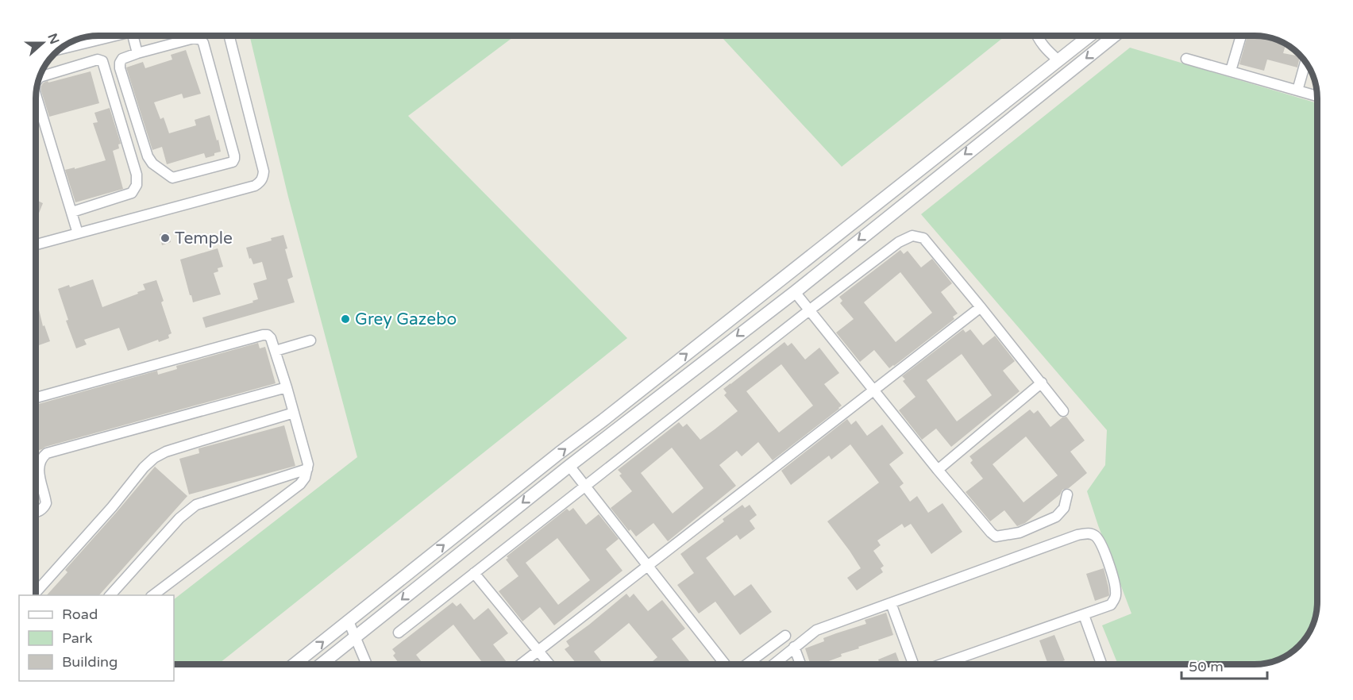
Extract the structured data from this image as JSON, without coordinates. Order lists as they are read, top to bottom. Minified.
{"places":["Temple","Grey Gazebo"],"legend":["Road","Park","Building"],"scale_bar":"50 m","north":"right"}
